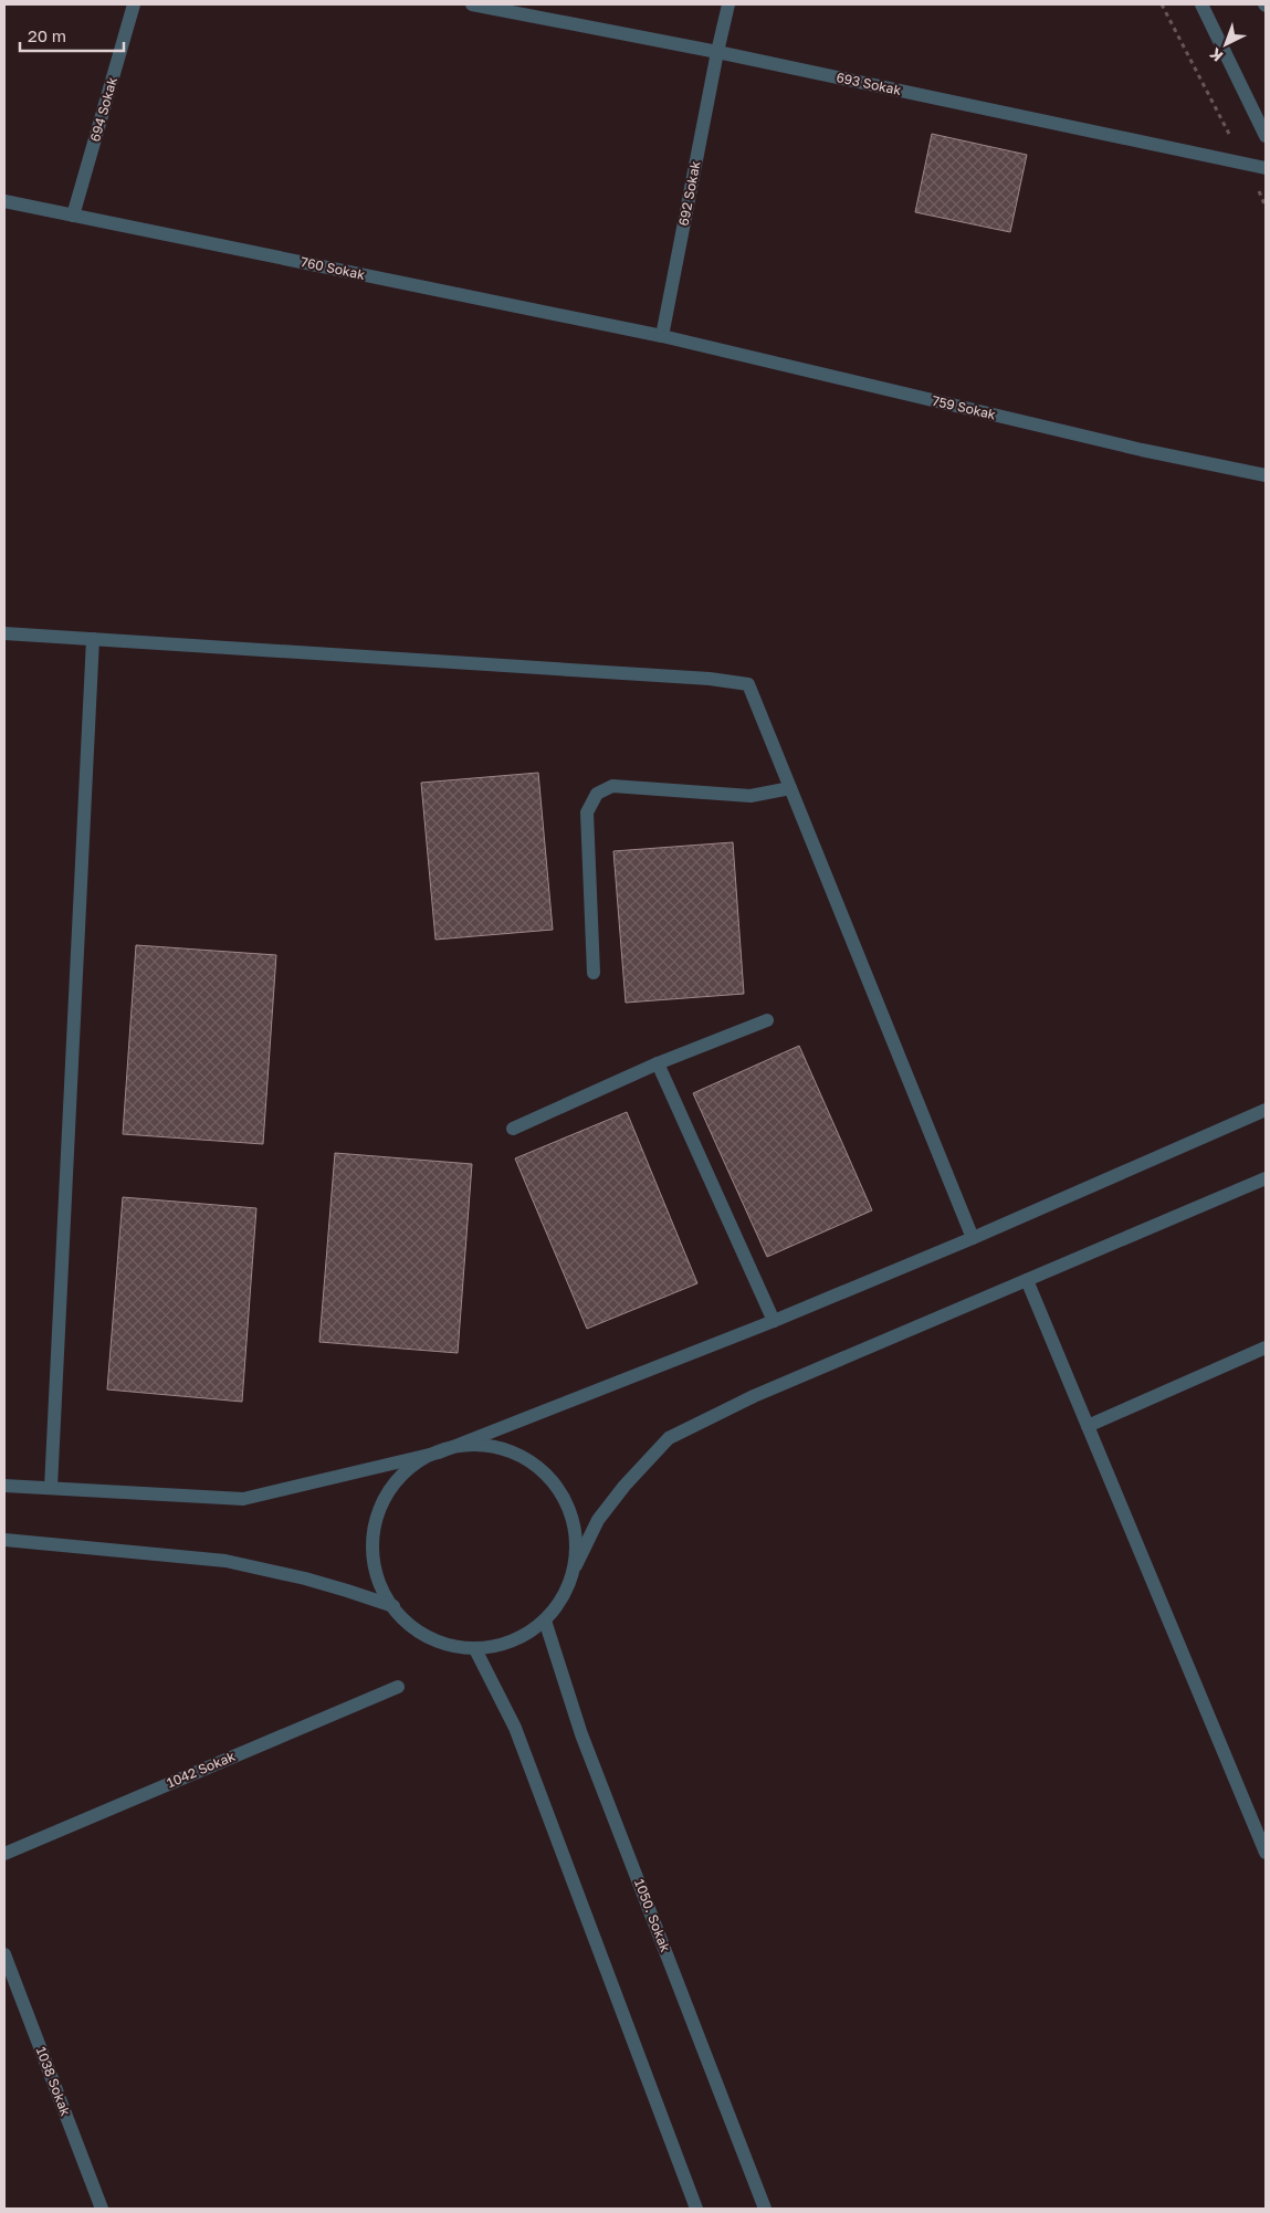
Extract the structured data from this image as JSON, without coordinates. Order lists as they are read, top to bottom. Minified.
{"streets":{"street":["693 Sokak","694 Sokak","692 Sokak","760 Sokak","759 Sokak","1042 Sokak","1050. Sokak","1038 Sokak"]},"crossings":[["693 Sokak","692 Sokak"],["694 Sokak","760 Sokak"],["692 Sokak","760 Sokak"],["692 Sokak","759 Sokak"],["760 Sokak","759 Sokak"]],"scale_bar":"20 m","north":"bottom left"}
